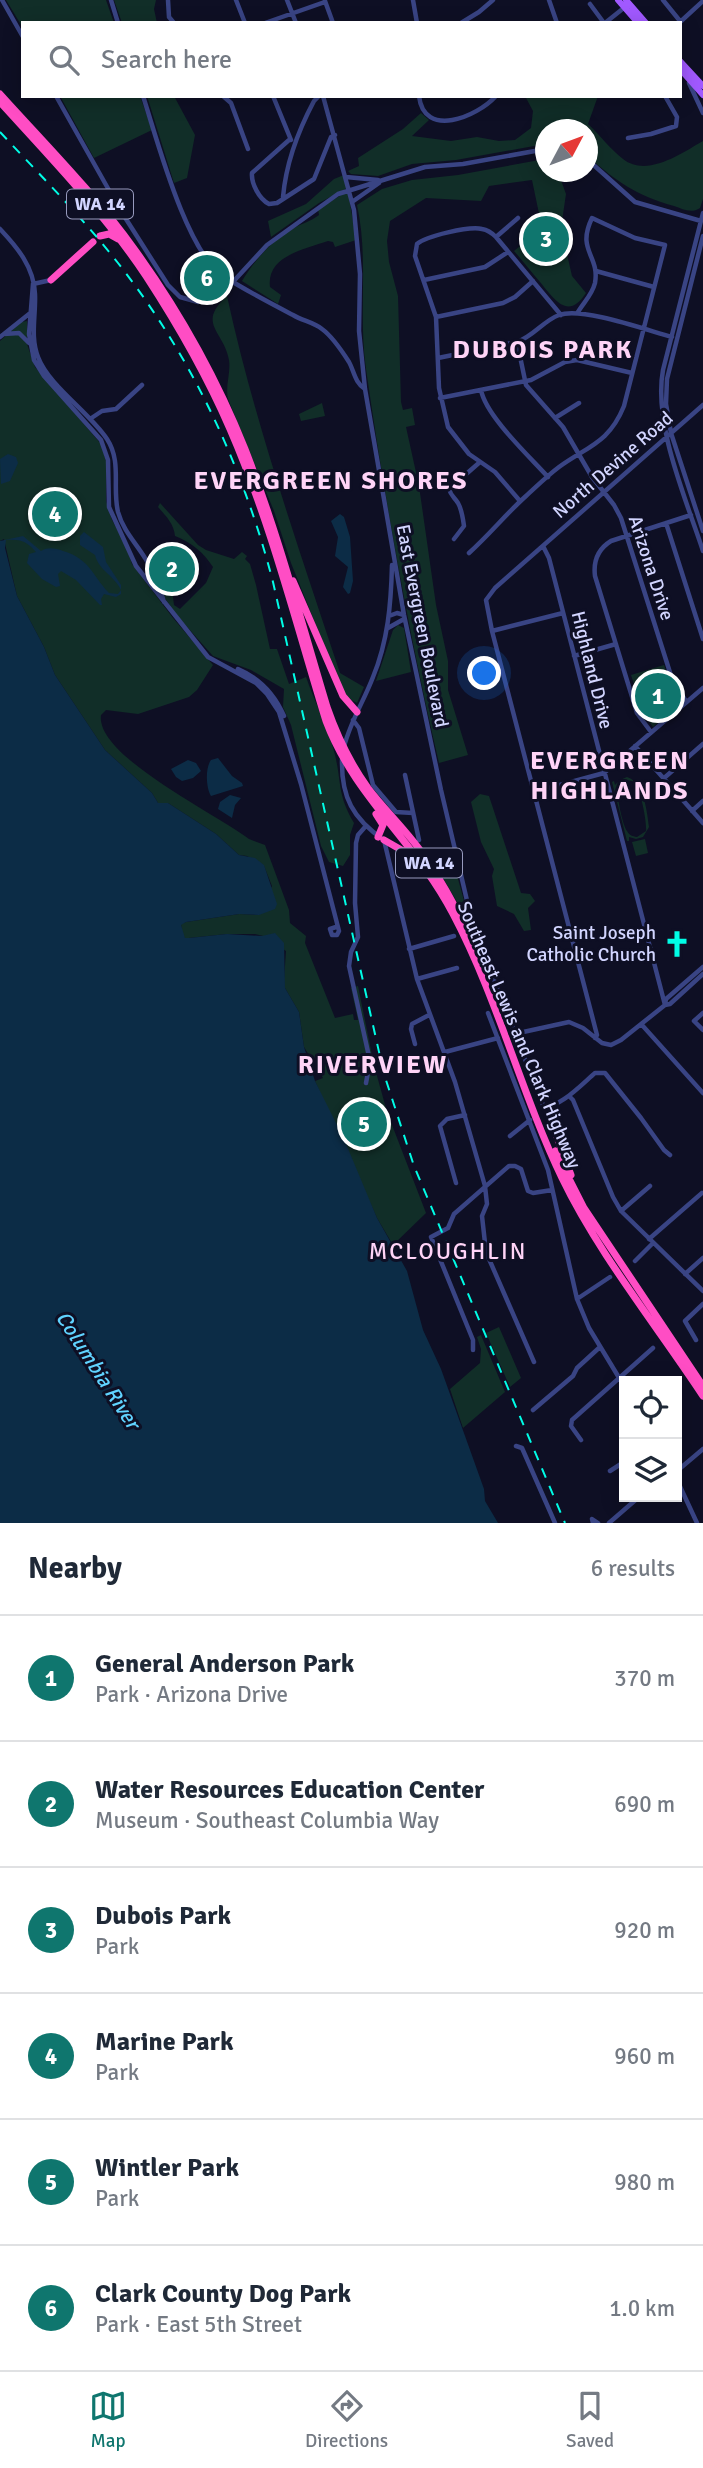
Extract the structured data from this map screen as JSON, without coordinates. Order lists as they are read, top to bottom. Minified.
{"streets":{"highway":["WA 14","Southeast Lewis and Clark Highway"],"street":["North Devine Road","Arizona Drive","East Evergreen Boulevard","Highland Drive"]},"crossings":[["North Devine Road","Arizona Drive"],["North Devine Road","Highland Drive"]],"districts":["DUBOIS PARK","EVERGREEN SHORES","EVERGREEN HIGHLANDS","RIVERVIEW","MCLOUGHLIN"],"water":["Columbia River"],"places":{"church":["Saint Joseph Catholic Church"]},"north":"top right","page":{"search":"Search here","pins":["3","6","4","2","1","5"],"heading":["Nearby","6 results"],"list":[{"mark":"1","name":"General Anderson Park","note":"Park · Arizona Drive","value":"370 m"},{"mark":"2","name":"Water Resources Education Center","note":"Museum · Southeast Columbia Way","value":"690 m"},{"mark":"3","name":"Dubois Park","note":"Park","value":"920 m"},{"mark":"4","name":"Marine Park","note":"Park","value":"960 m"},{"mark":"5","name":"Wintler Park","note":"Park","value":"980 m"},{"mark":"6","name":"Clark County Dog Park","note":"Park · East 5th Street","value":"1.0 km"}],"nav":["Map","Directions","Saved"]}}
